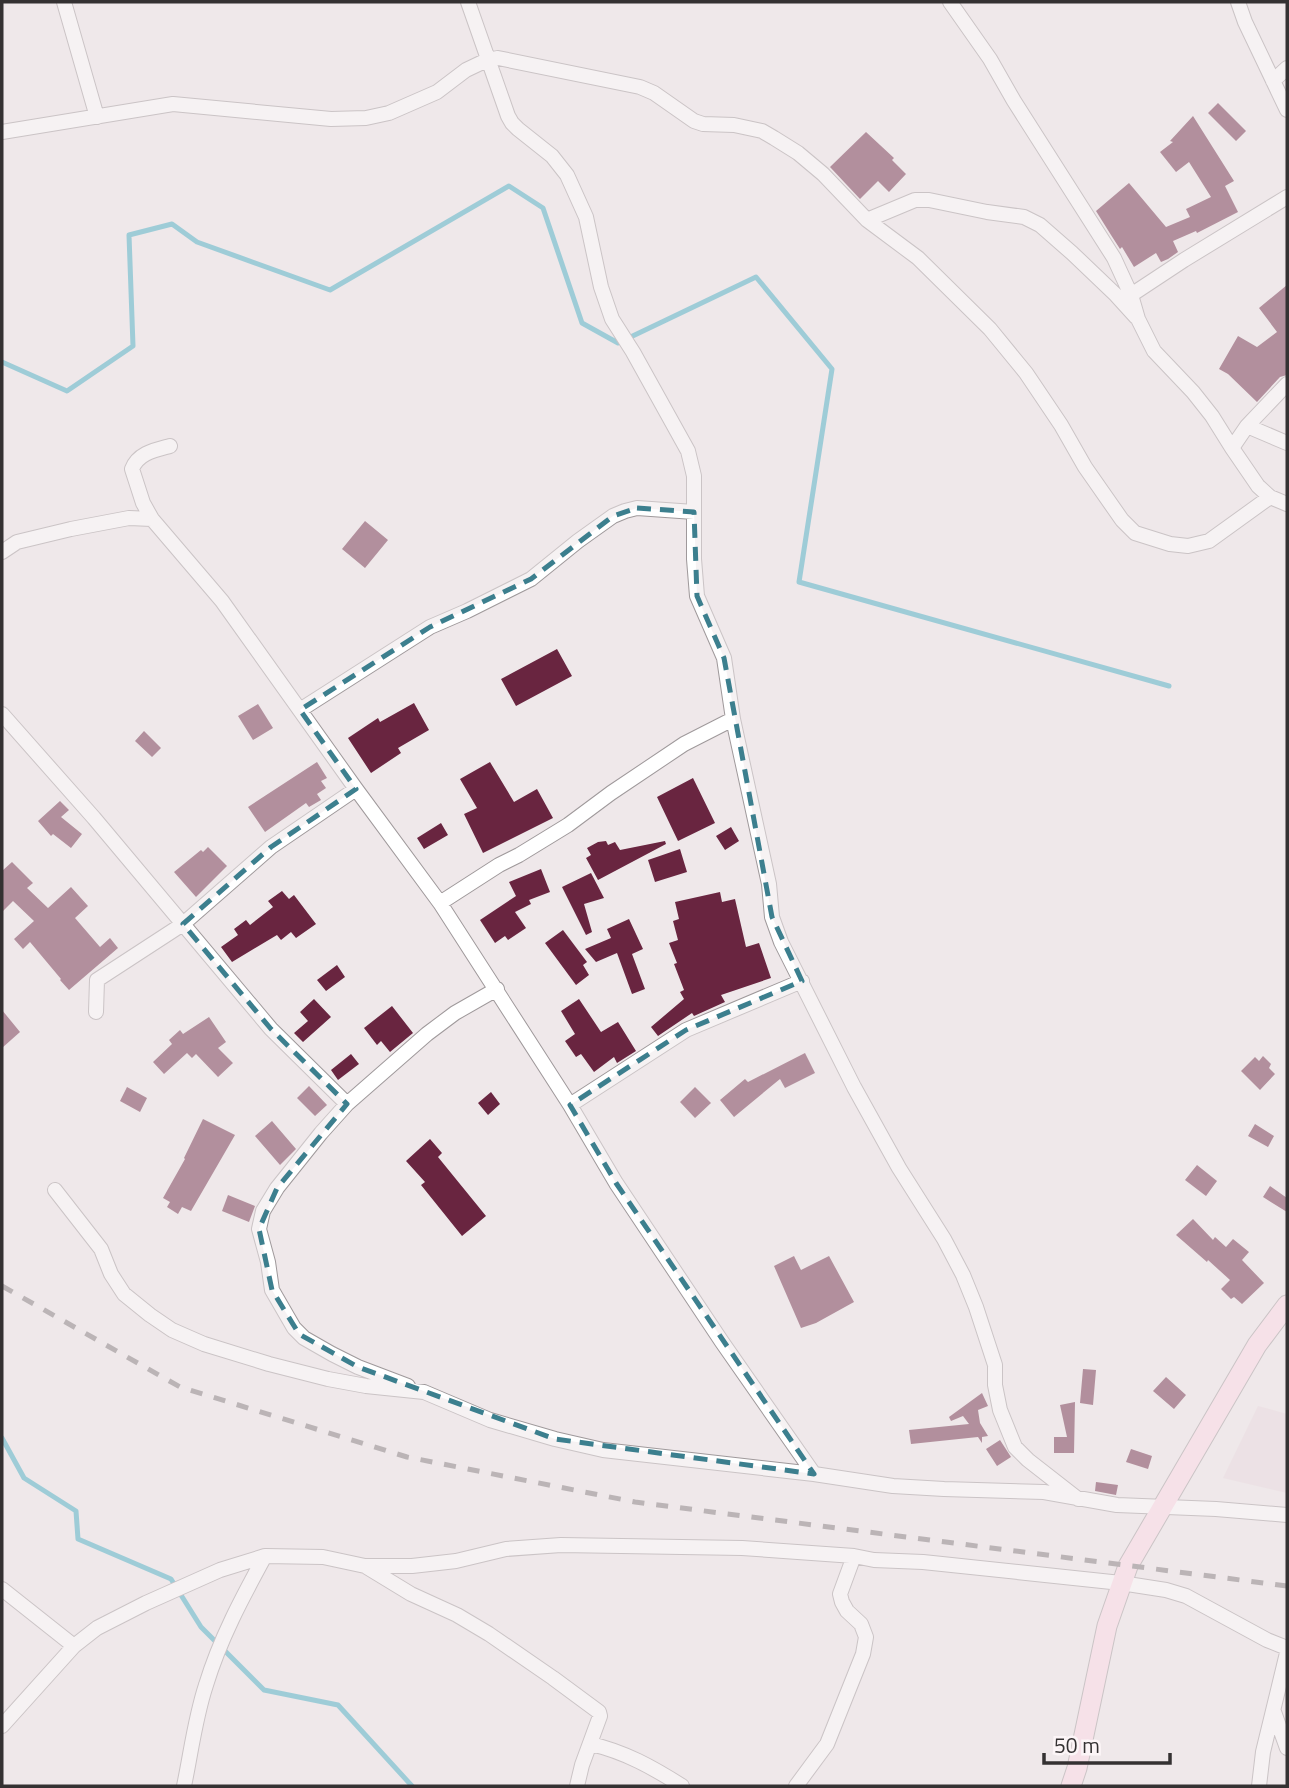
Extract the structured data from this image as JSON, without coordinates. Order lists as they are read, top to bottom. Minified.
{"scale_bar":"50 m"}
